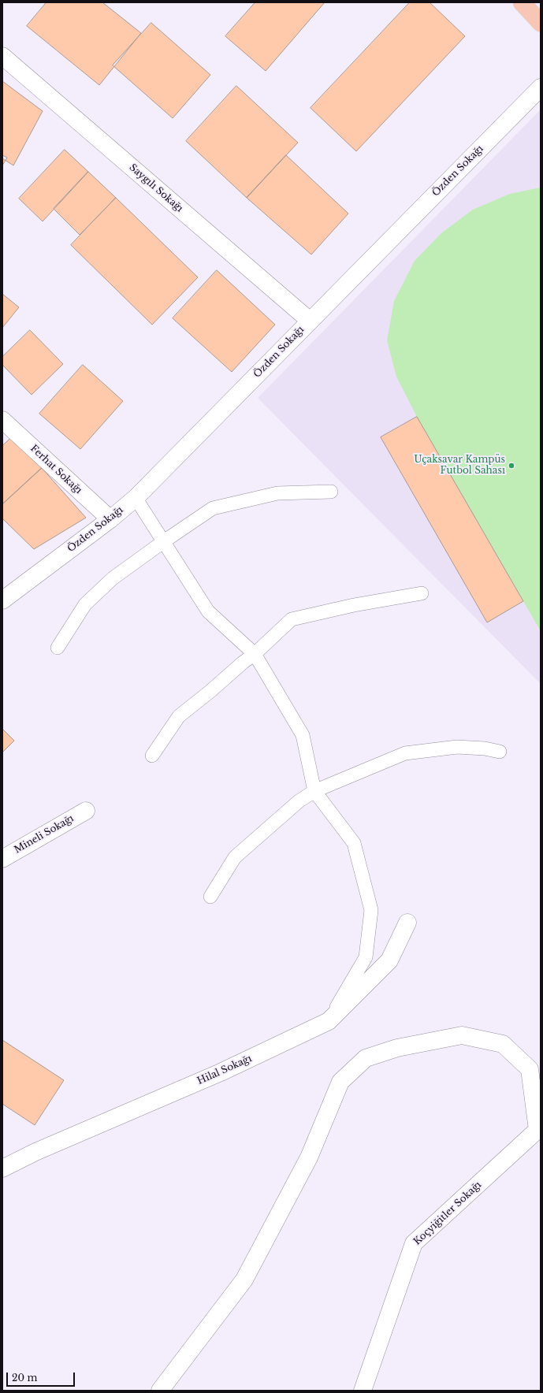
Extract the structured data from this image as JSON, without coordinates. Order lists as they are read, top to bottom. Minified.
{"streets":{"street":["Özden Sokağı","Saygılı Sokağı","Ferhat Sokağı","Mineli Sokağı","Hilal Sokağı","Koçyiğitler Sokağı"]},"crossings":[["Özden Sokağı","Saygılı Sokağı"],["Özden Sokağı","Ferhat Sokağı"]],"places":["Uçaksavar Kampüs Futbol Sahası"],"scale_bar":"20 m"}
